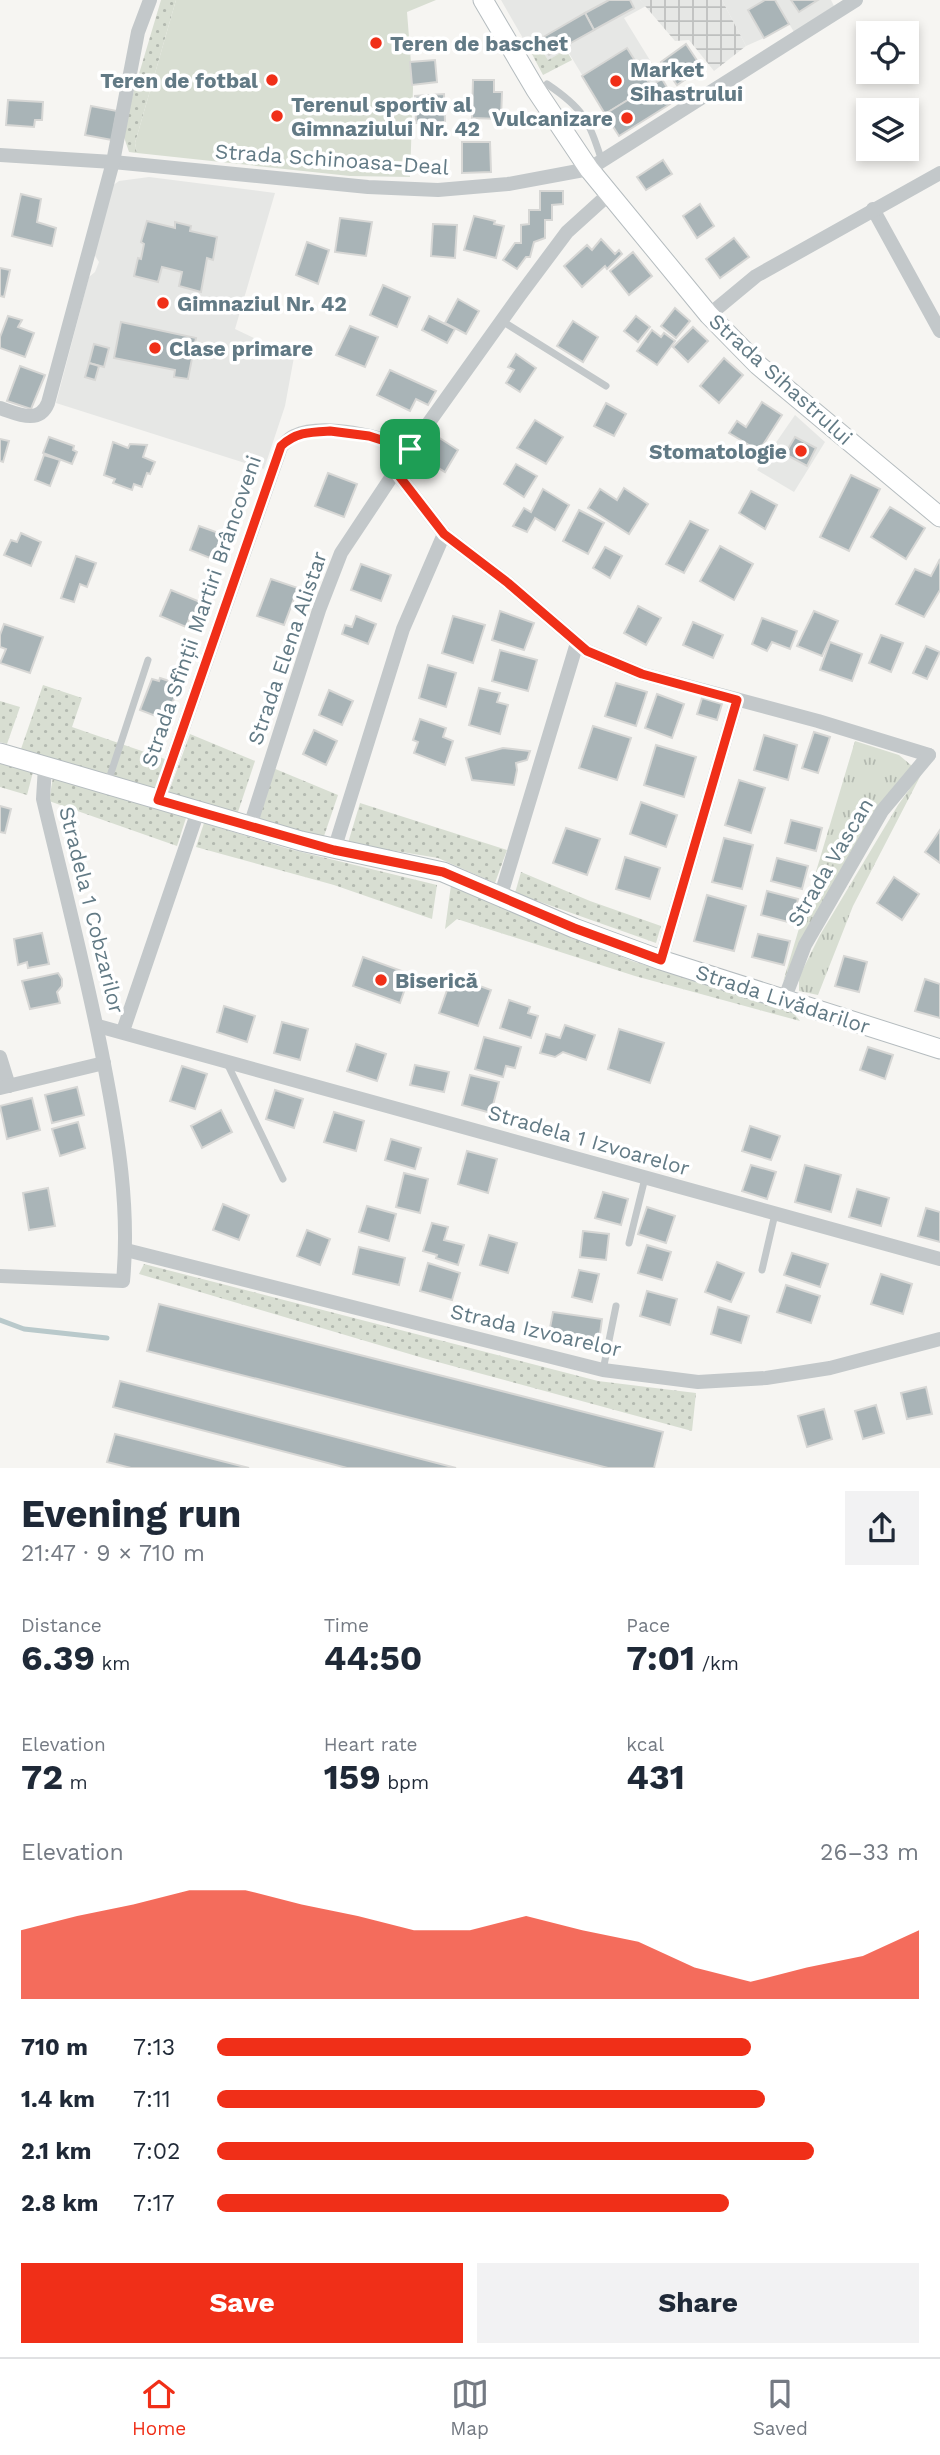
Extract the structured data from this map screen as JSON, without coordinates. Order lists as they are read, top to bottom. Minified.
{"streets":{"street":["Strada Schinoasa-Deal","Strada Sihastrului","Strada Sfînții Martiri Brâncoveni","Strada Elena Alistar","Strada Vascan","Stradela 1 Cobzarilor","Strada Livădarilor","Stradela 1 Izvoarelor","Strada Izvoarelor"]},"crossings":[["Strada Schinoasa-Deal","Strada Sihastrului"],["Strada Sfînții Martiri Brâncoveni","Strada Elena Alistar"],["Strada Sfînții Martiri Brâncoveni","Strada Livădarilor"],["Strada Elena Alistar","Strada Livădarilor"],["Strada Vascan","Strada Livădarilor"],["Stradela 1 Cobzarilor","Strada Livădarilor"],["Stradela 1 Cobzarilor","Stradela 1 Izvoarelor"]],"places":["Teren de baschet","Teren de fotbal","Market Sihastrului","Terenul sportiv al Gimnaziului Nr. 42","Vulcanizare","Gimnaziul Nr. 42","Clase primare","Stomatologie","Biserică"],"page":{"heading":["Evening run","21:47 · 9 × 710 m"],"stats":[["Distance","6.39 km"],["Time","44:50"],["Pace","7:01 /km"],["Elevation","72 m"],["Heart rate","159 bpm"],["kcal","431"]],"chart":["Elevation","26–33 m"],"list":[{"name":"710 m","note":"7:13"},{"name":"1.4 km","note":"7:11"},{"name":"2.1 km","note":"7:02"},{"name":"2.8 km","note":"7:17"}],"buttons":["Save","Share"],"tabs":["Home","Map","Saved"]}}
